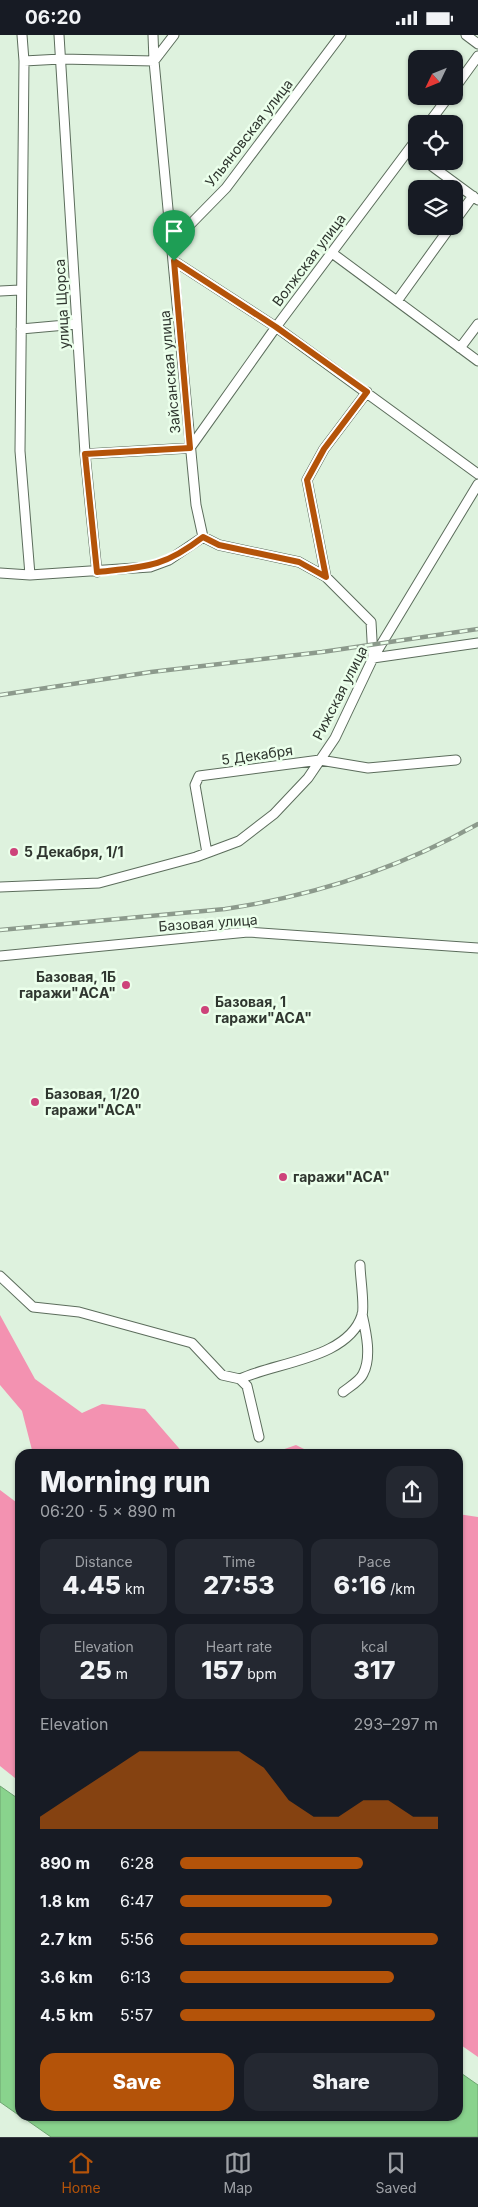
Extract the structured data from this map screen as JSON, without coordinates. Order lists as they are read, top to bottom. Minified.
{"streets":{"street":["Ульяновская улица","Волжская улица","улица Щорса","Зайсанская улица","Рижская улица","5 Декабря","Базовая улица"]},"crossings":[["Ульяновская улица","Зайсанская улица"],["Волжская улица","Зайсанская улица"],["Рижская улица","5 Декабря"]],"places":["5 Декабря, 1/1","Базовая, 1Б гаражи\"ACА\"","Базовая, 1 гаражи\"ACА\"","Базовая, 1/20 гаражи\"ACА\"","гаражи\"ACА\""],"north":"bottom left","page":{"status":"06:20","heading":["Morning run","06:20 · 5 × 890 m"],"stats":[["Distance","4.45 km"],["Time","27:53"],["Pace","6:16 /km"],["Elevation","25 m"],["Heart rate","157 bpm"],["kcal","317"]],"chart":["Elevation","293–297 m"],"list":[{"name":"890 m","note":"6:28"},{"name":"1.8 km","note":"6:47"},{"name":"2.7 km","note":"5:56"},{"name":"3.6 km","note":"6:13"},{"name":"4.5 km","note":"5:57"}],"buttons":["Save","Share"],"tabs":["Home","Map","Saved"]}}
